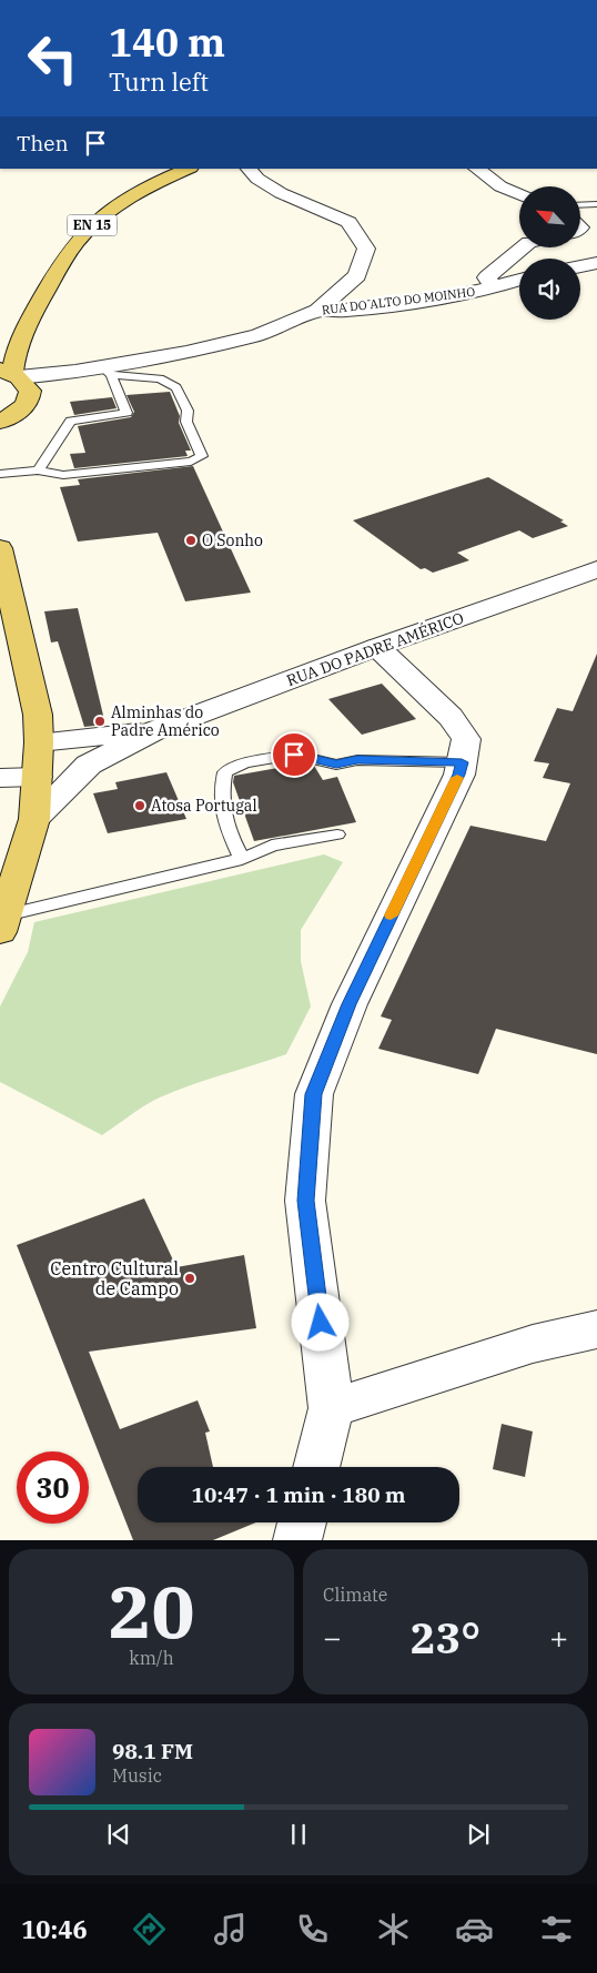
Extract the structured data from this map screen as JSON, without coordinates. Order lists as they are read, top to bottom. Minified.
{"streets":{"main road":["EN 15"],"street":["RUA DO ALTO DO MOINHO","RUA DO PADRE AMÉRICO"]},"crossings":[["EN 15","RUA DO ALTO DO MOINHO"]],"places":["O Sonho","Alminhas do Padre Américo","Atosa Portugal","Centro Cultural de Campo"],"north":"top left","page":{"turn":["140 m","Turn left"],"then":"Then","limit":"30","trip":"10:47 · 1 min · 180 m","tile":[["20","km/h"],"Climate"],"heat":["−","23°","+"],"song":["98.1 FM","Music"],"tabs":"10:46"}}
